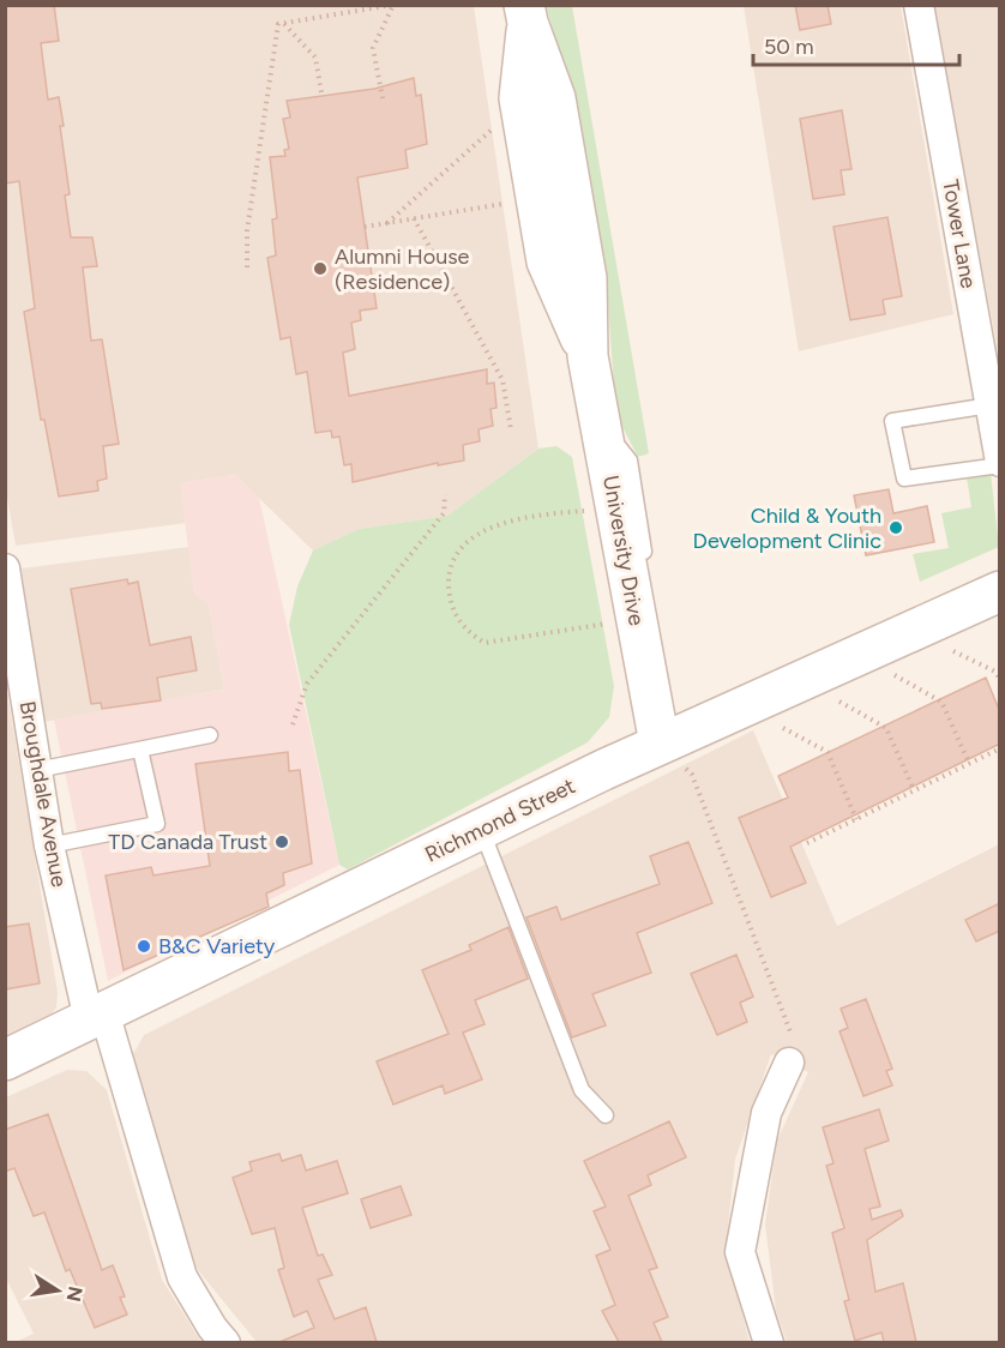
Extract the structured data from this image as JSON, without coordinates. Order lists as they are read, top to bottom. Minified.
{"streets":{"main road":["University Drive","Richmond Street"],"street":["Tower Lane","Broughdale Avenue"]},"crossings":[["University Drive","Richmond Street"],["Broughdale Avenue","Richmond Street"]],"places":["Alumni House (Residence)","Child & Youth Development Clinic","TD Canada Trust","B&C Variety"],"scale_bar":"50 m","north":"right"}
